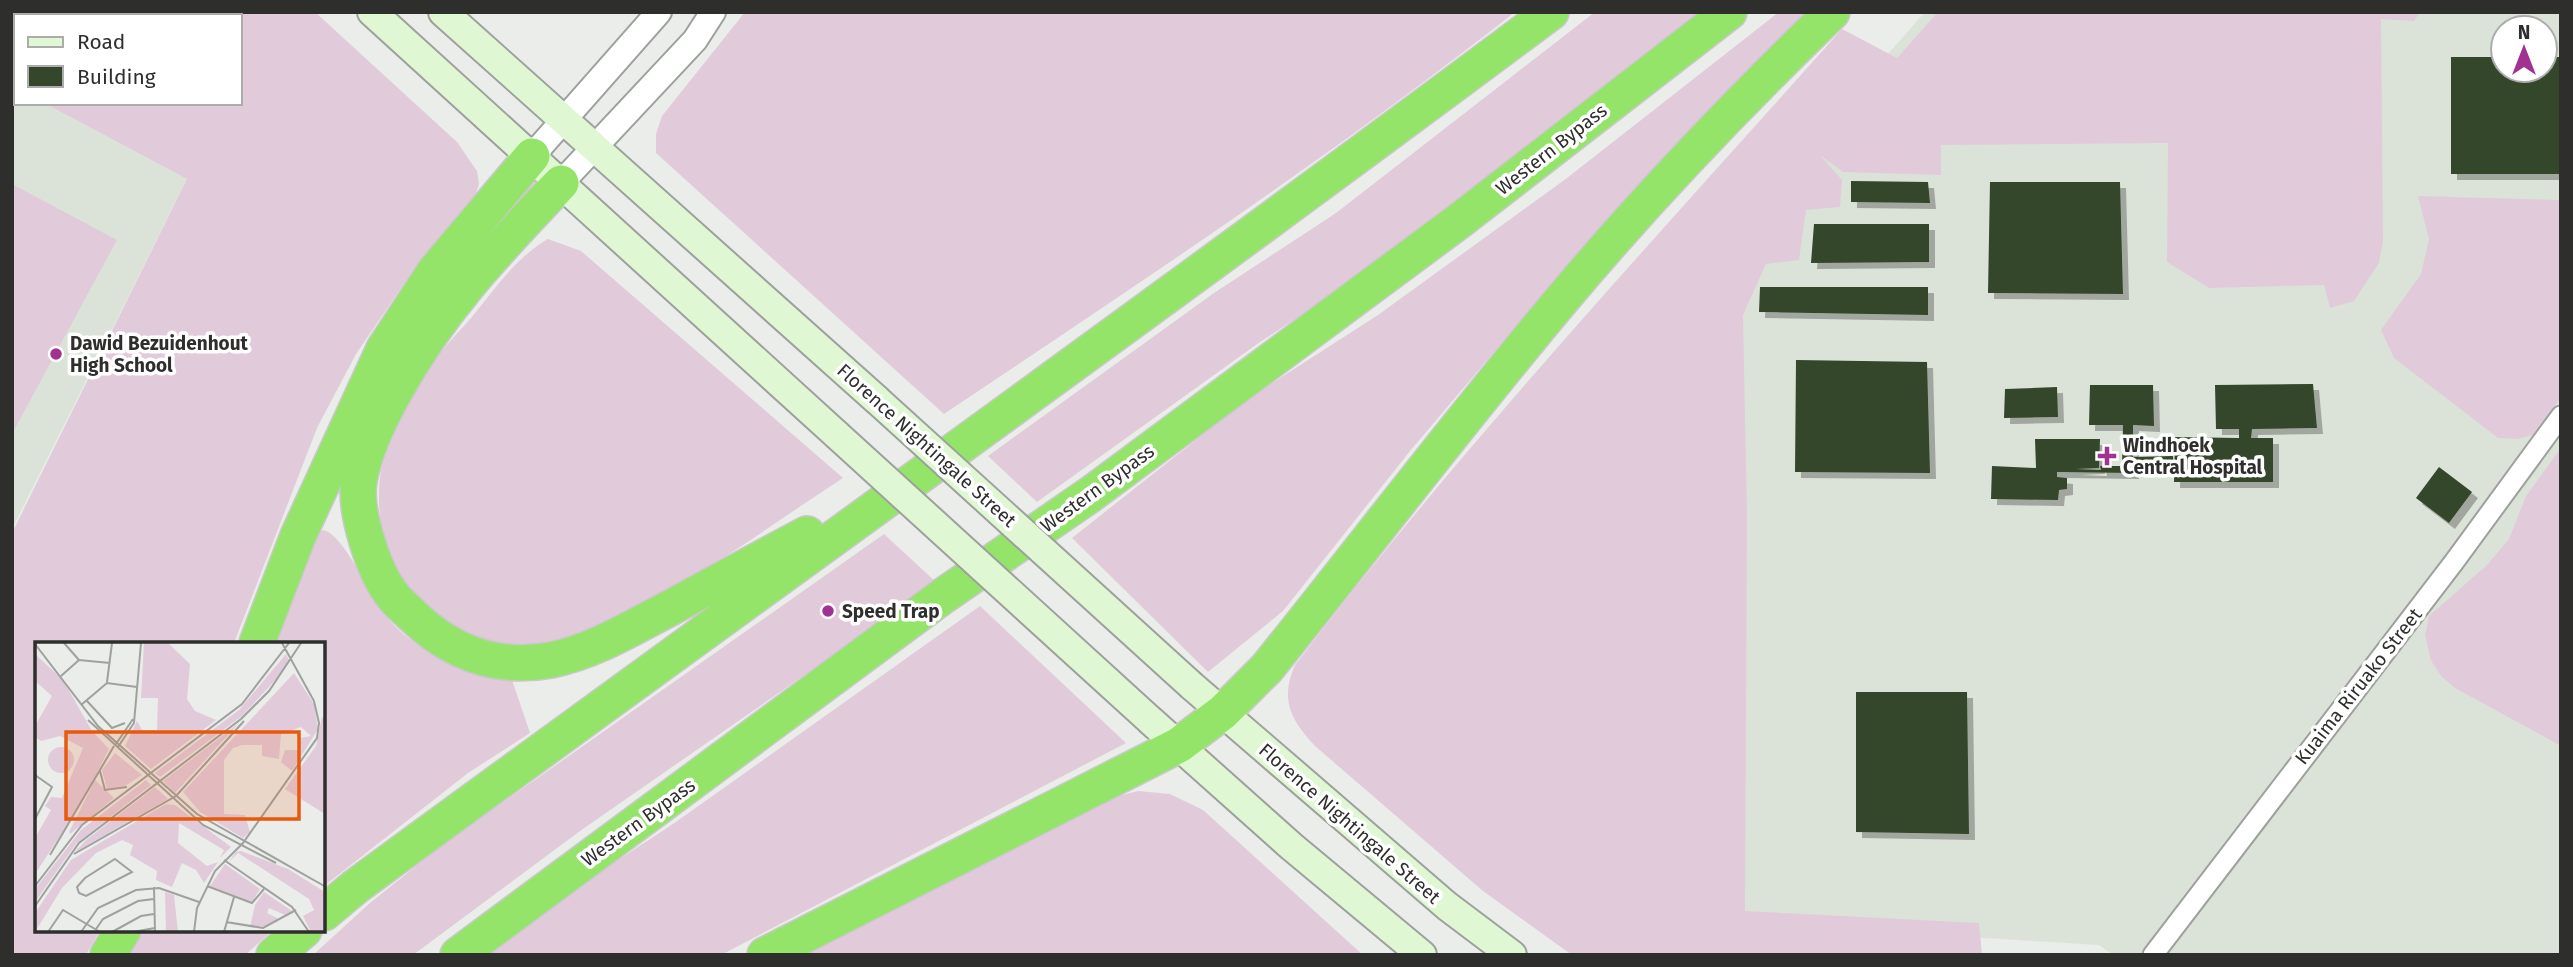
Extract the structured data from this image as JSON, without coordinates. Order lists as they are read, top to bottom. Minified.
{"streets":{"highway":["Western Bypass"],"main road":["Florence Nightingale Street"],"street":["Kuaima Riruako Street"]},"places":{"other":["Dawid Bezuidenhout High School","Speed Trap"],"health":["Windhoek Central Hospital"]},"legend":["Road","Building"],"north":"top"}
